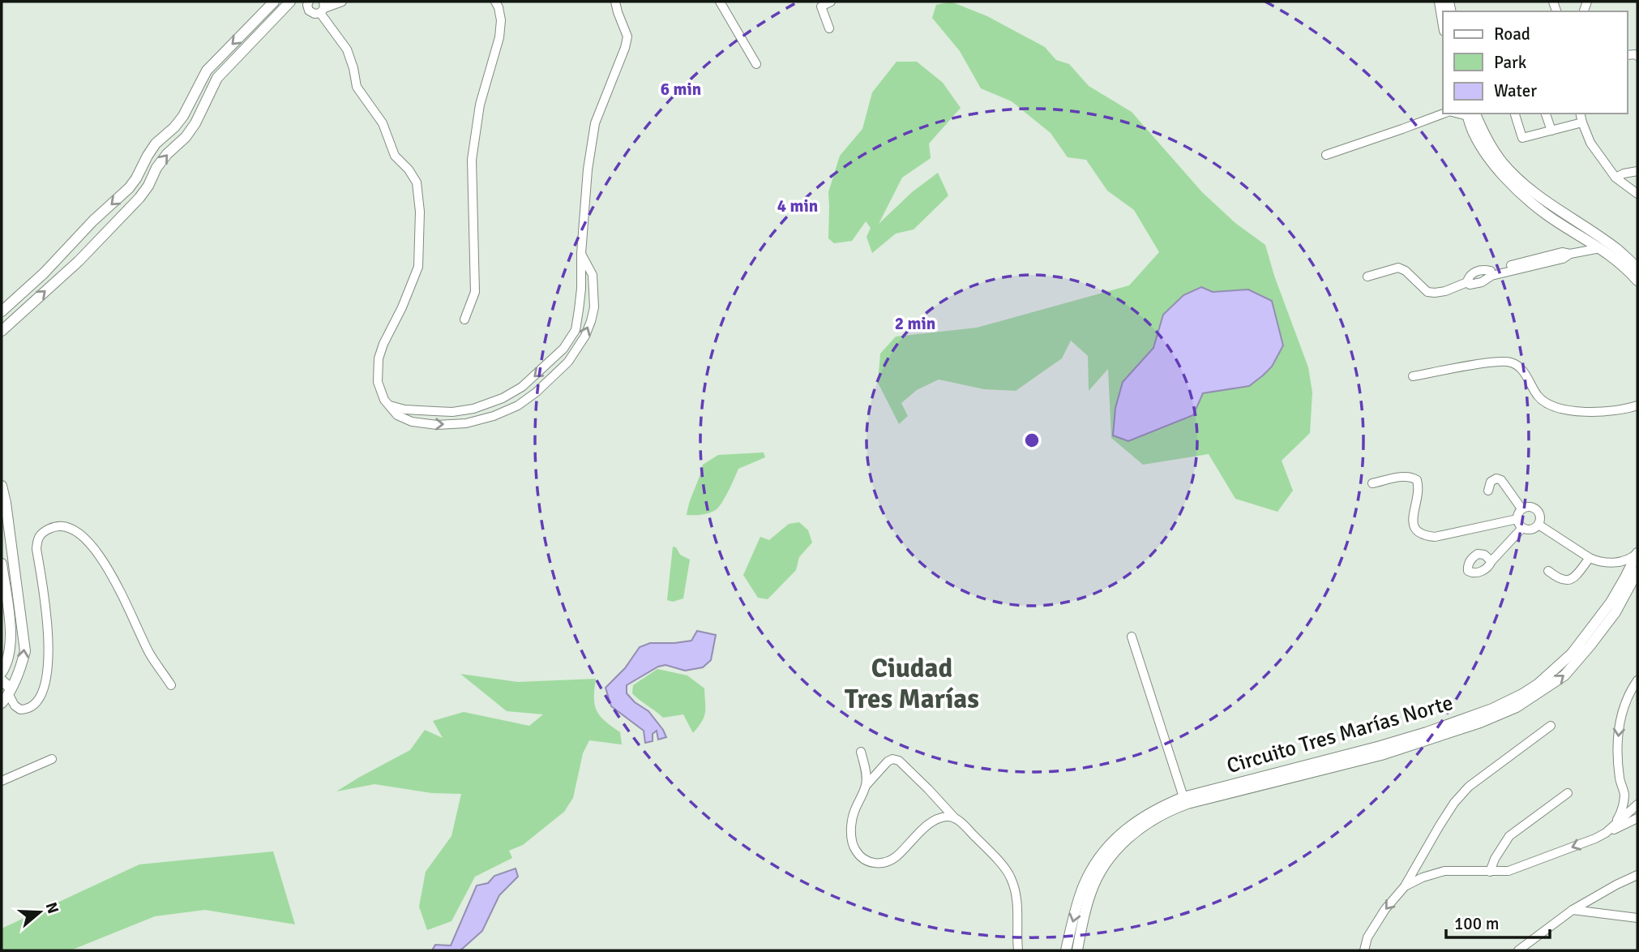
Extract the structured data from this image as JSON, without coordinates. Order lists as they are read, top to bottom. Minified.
{"streets":{"street":["Circuito Tres Marías Norte"]},"districts":["Ciudad Tres Marías"],"legend":["Road","Park","Water"],"scale_bar":"100 m","north":"right","rings":["6 min","4 min","2 min"]}
